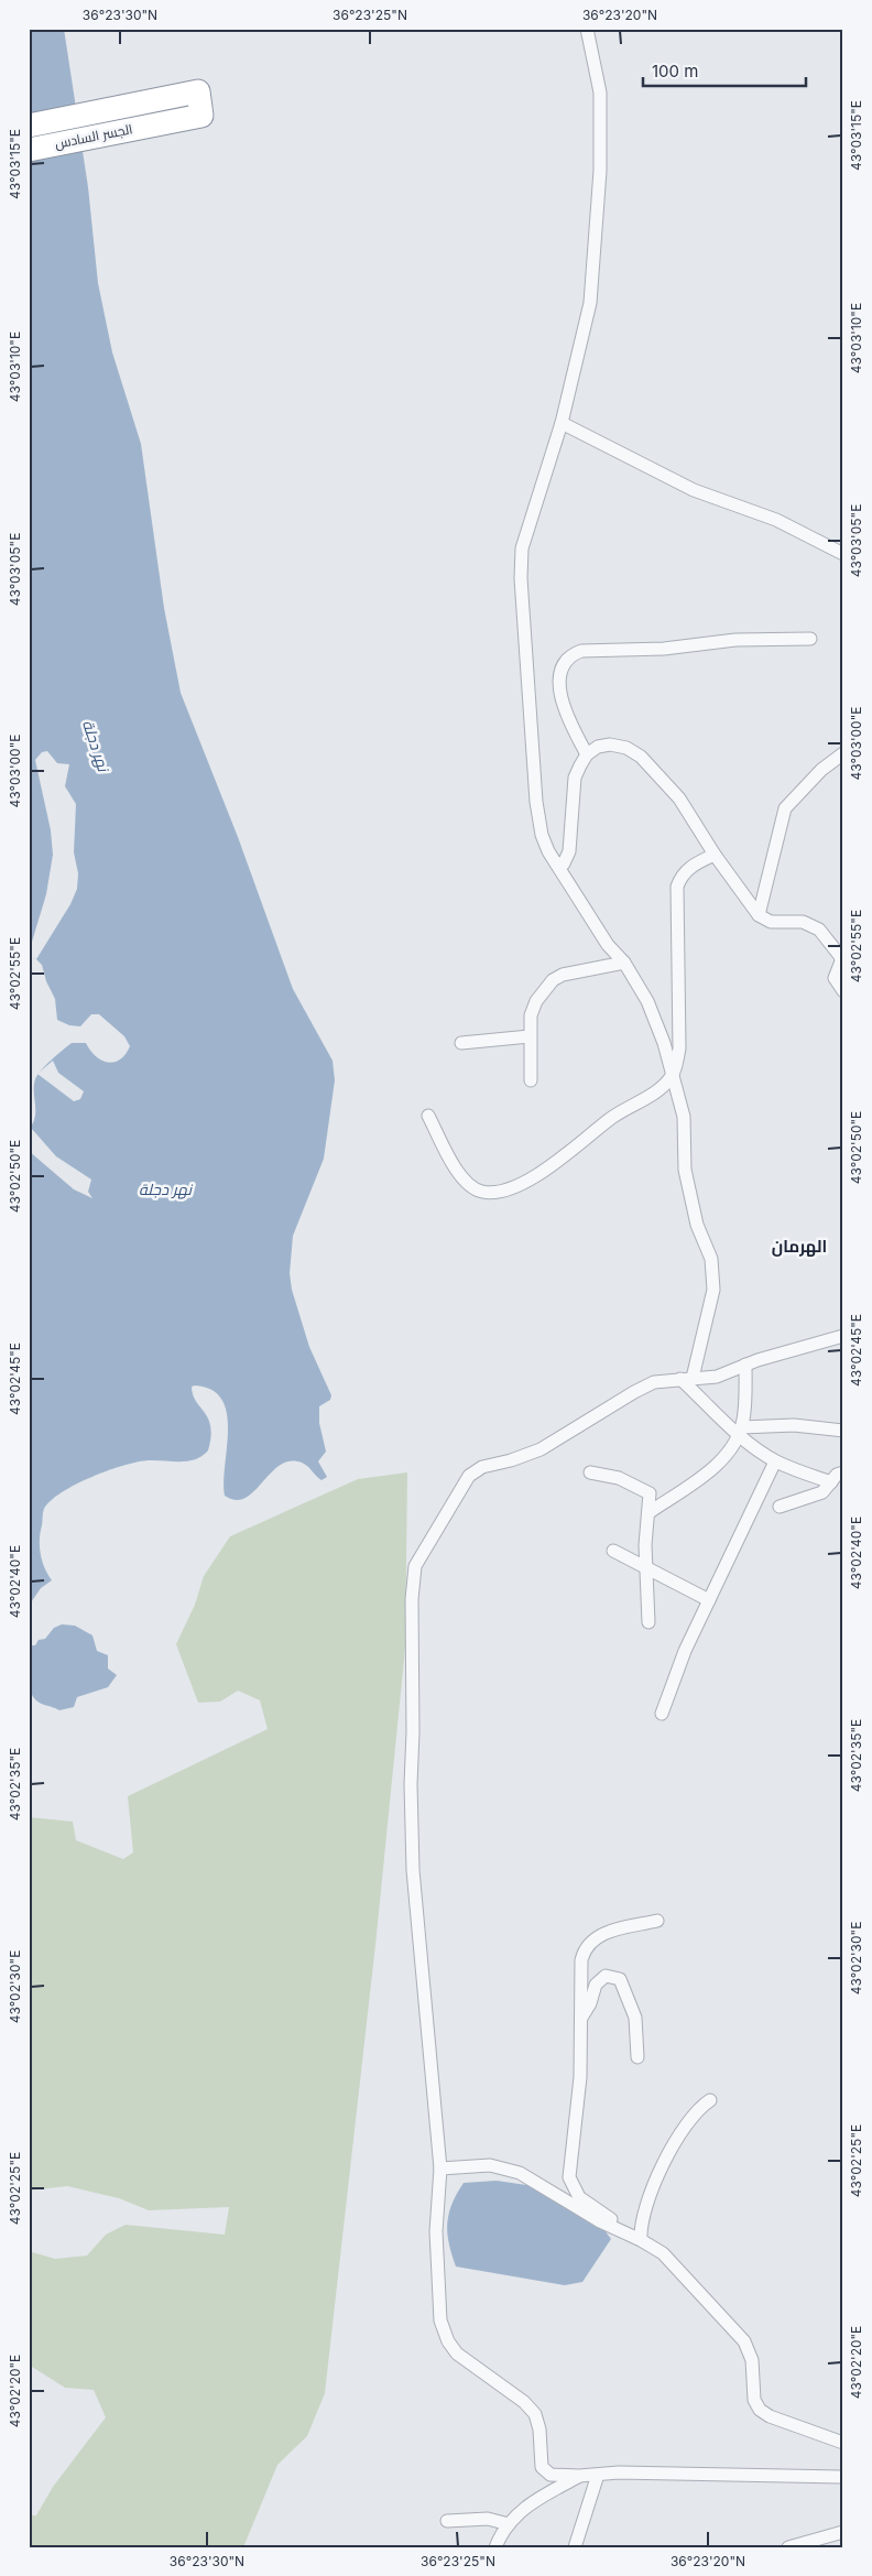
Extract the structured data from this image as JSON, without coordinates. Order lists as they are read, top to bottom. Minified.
{"streets":{"highway":["الجسر السادس"]},"districts":["الهرمان"],"water":["نهر دجلة"],"scale_bar":"100 m","coordinates":["36°23'30\"N","36°23'25\"N","36°23'20\"N","43°03'15\"E","43°03'10\"E","43°03'05\"E","43°03'00\"E","43°02'55\"E","43°02'50\"E","43°02'45\"E","43°02'40\"E","43°02'35\"E","43°02'30\"E","43°02'25\"E","43°02'20\"E"]}
